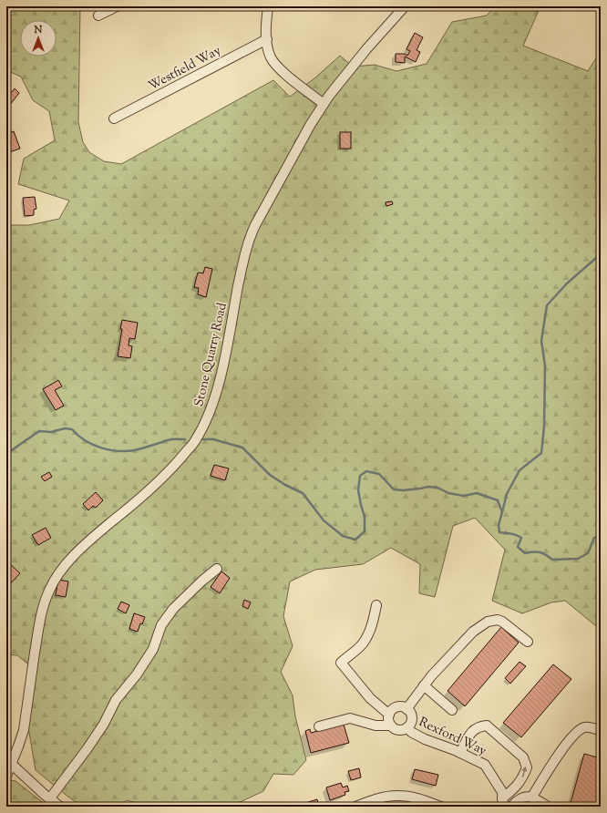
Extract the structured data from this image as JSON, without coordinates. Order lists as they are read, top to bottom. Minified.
{"streets":{"street":["Westfield Way","Stone Quarry Road","Rexford Way"]},"north":"top"}
